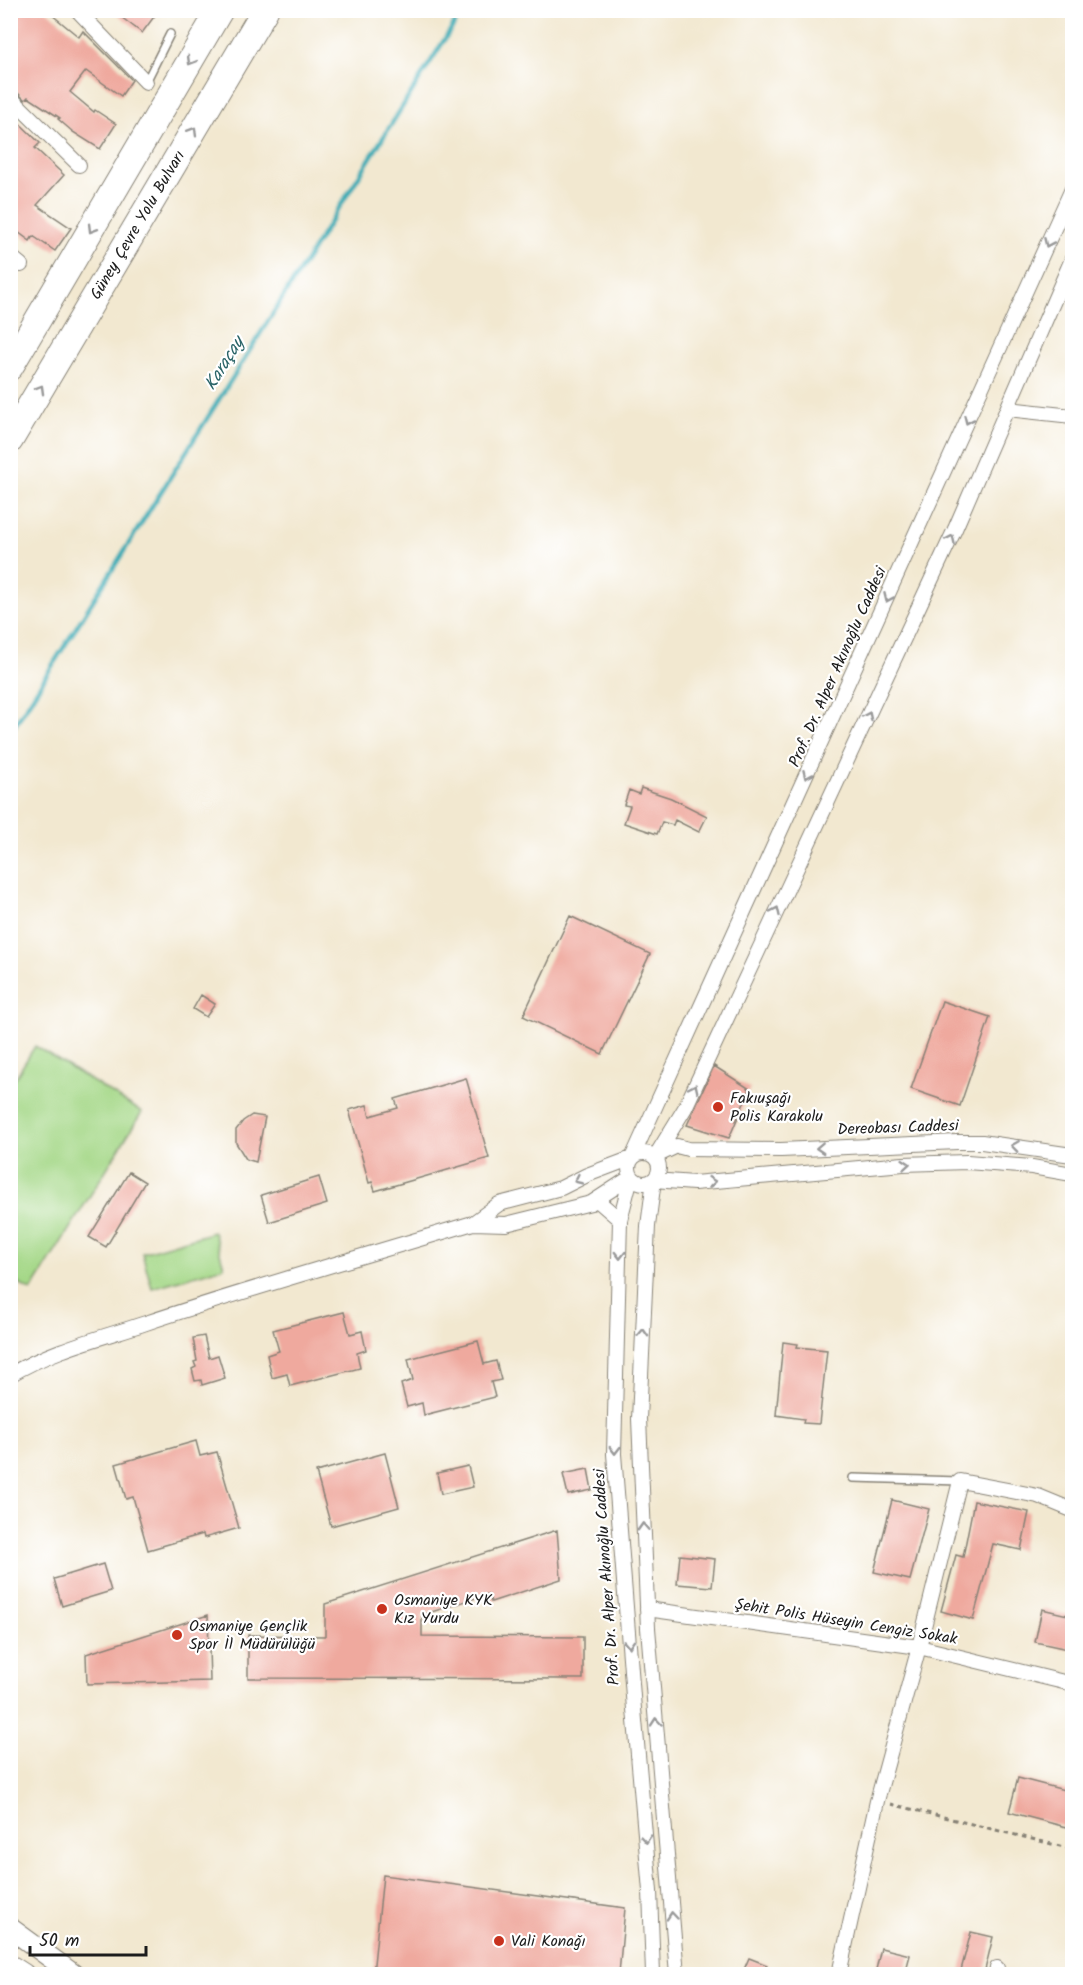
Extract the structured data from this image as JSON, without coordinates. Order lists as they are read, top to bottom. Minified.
{"streets":{"highway":["Güney Çevre Yolu Bulvarı"],"street":["Prof. Dr. Alper Akınoğlu Caddesi","Dereobası Caddesi","Şehit Polis Hüseyin Cengiz Sokak"]},"water":["Karaçay"],"places":["Fakıuşağı Polis Karakolu","Osmaniye KYK Kız Yurdu","Osmaniye Gençlik Spor İl Müdürülüğü","Vali Konağı"],"scale_bar":"50 m"}
